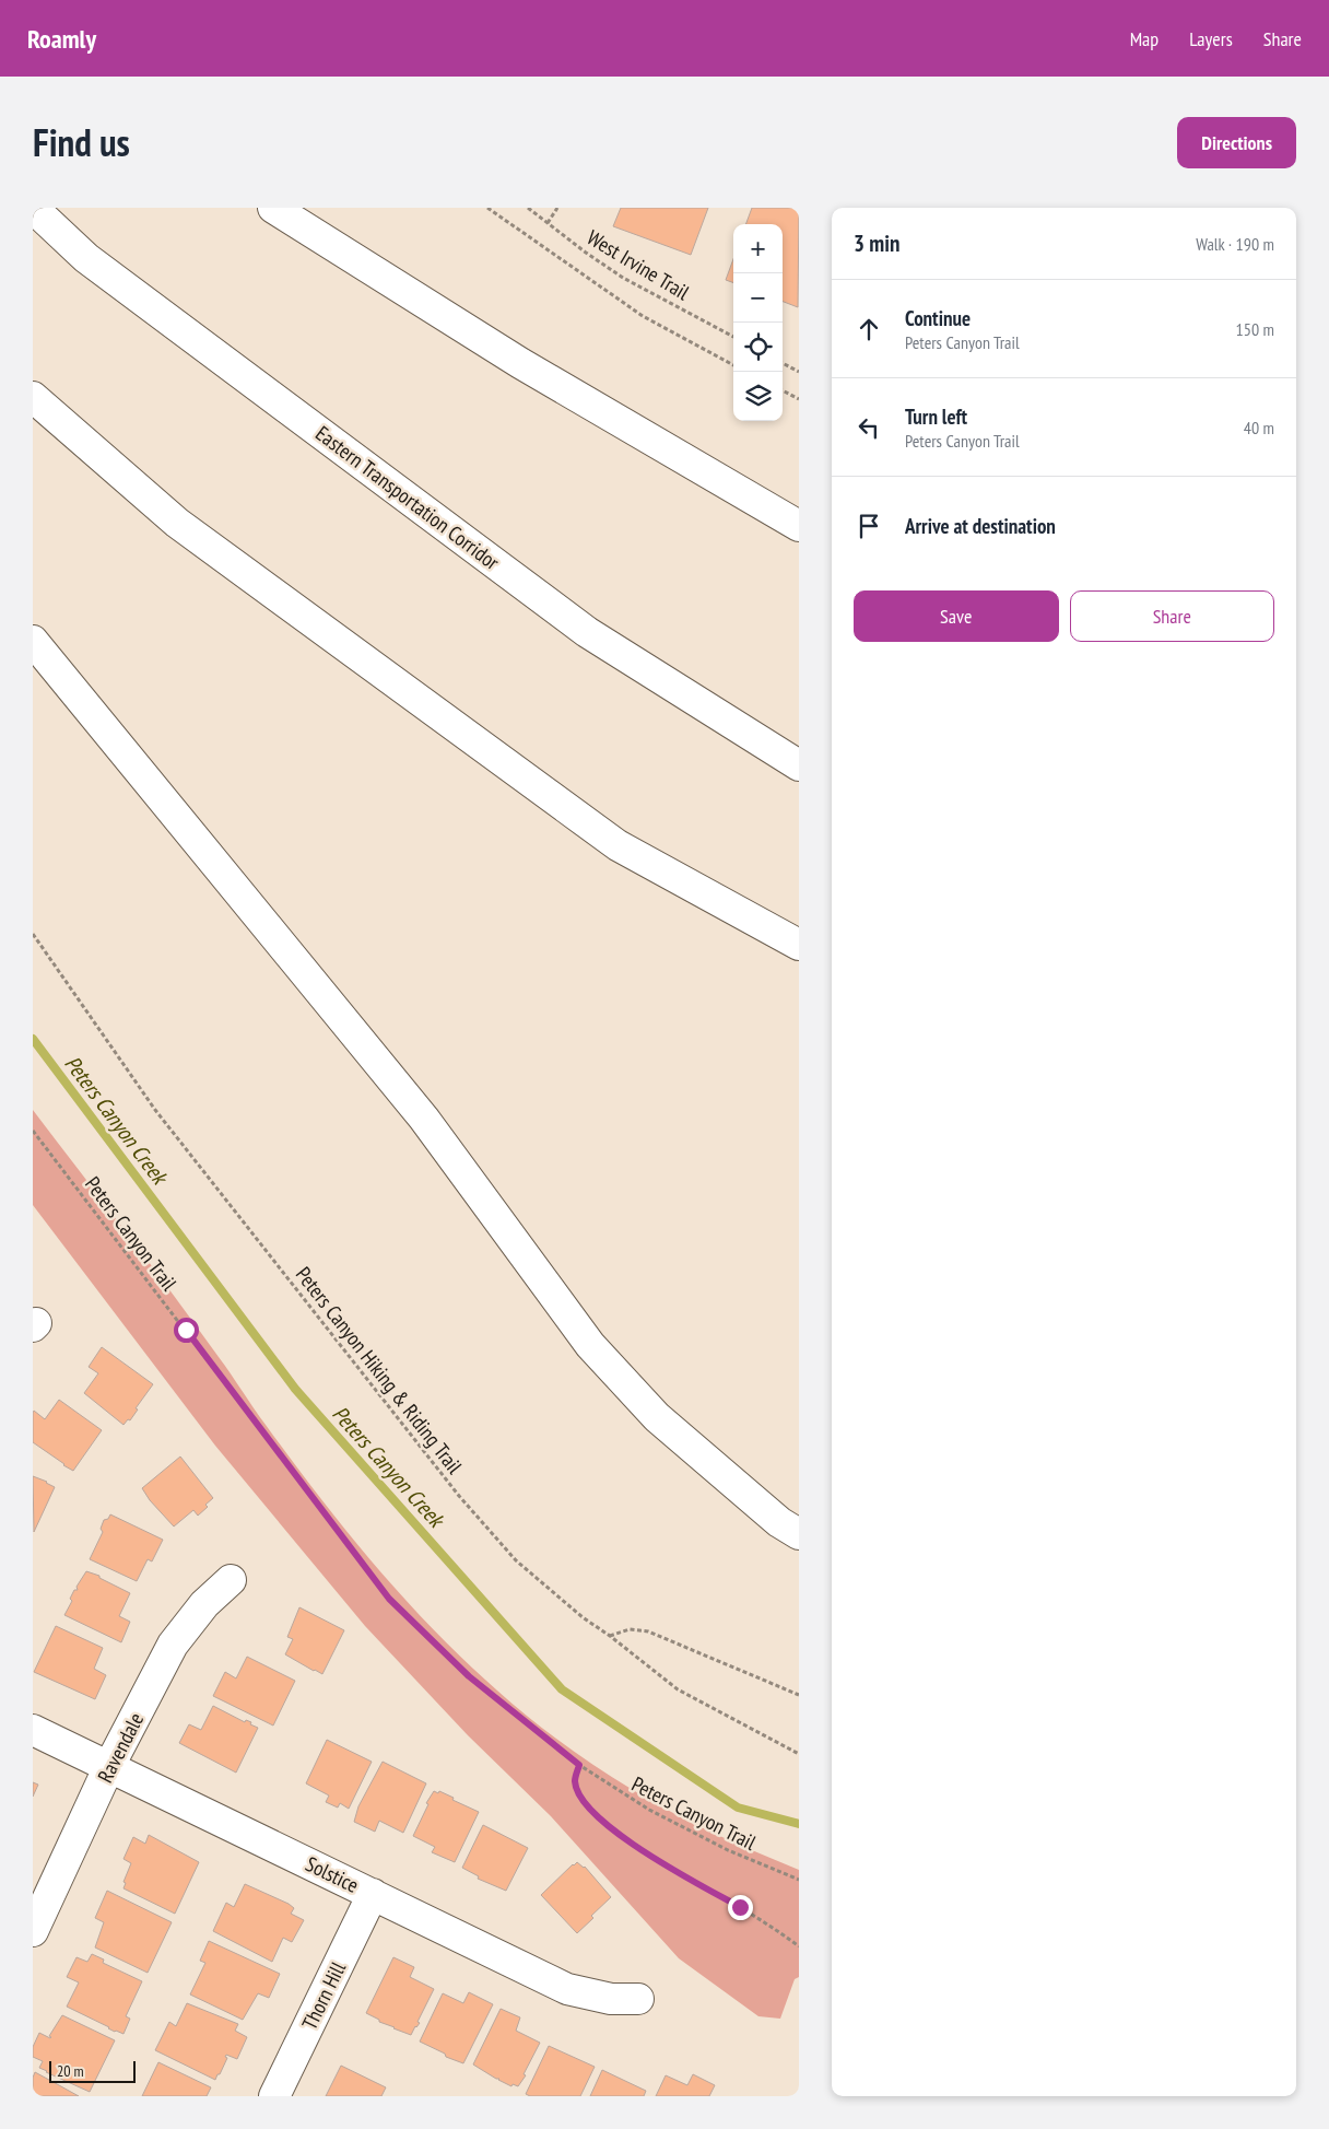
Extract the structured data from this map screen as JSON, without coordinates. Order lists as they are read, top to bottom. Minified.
{"streets":{"main road":["Eastern Transportation Corridor","Ravendale","Solstice","Thorn Hill"],"path":["West Irvine Trail","Peters Canyon Trail","Peters Canyon Hiking & Riding Trail"]},"crossings":[["Ravendale","Solstice"],["Solstice","Thorn Hill"]],"water":["Peters Canyon Creek"],"scale_bar":"20 m","page":{"header":"Roamly","nav":["Map","Layers","Share"],"title":"Find us","buttons":["Directions",["Save","Share"]],"heading":["3 min","Walk · 190 m"],"map_buttons":["+","−"],"list":[["Continue","Peters Canyon Trail","150 m"],["Turn left","Peters Canyon Trail","40 m"],"Arrive at destination"],"scale":"20 m"}}
